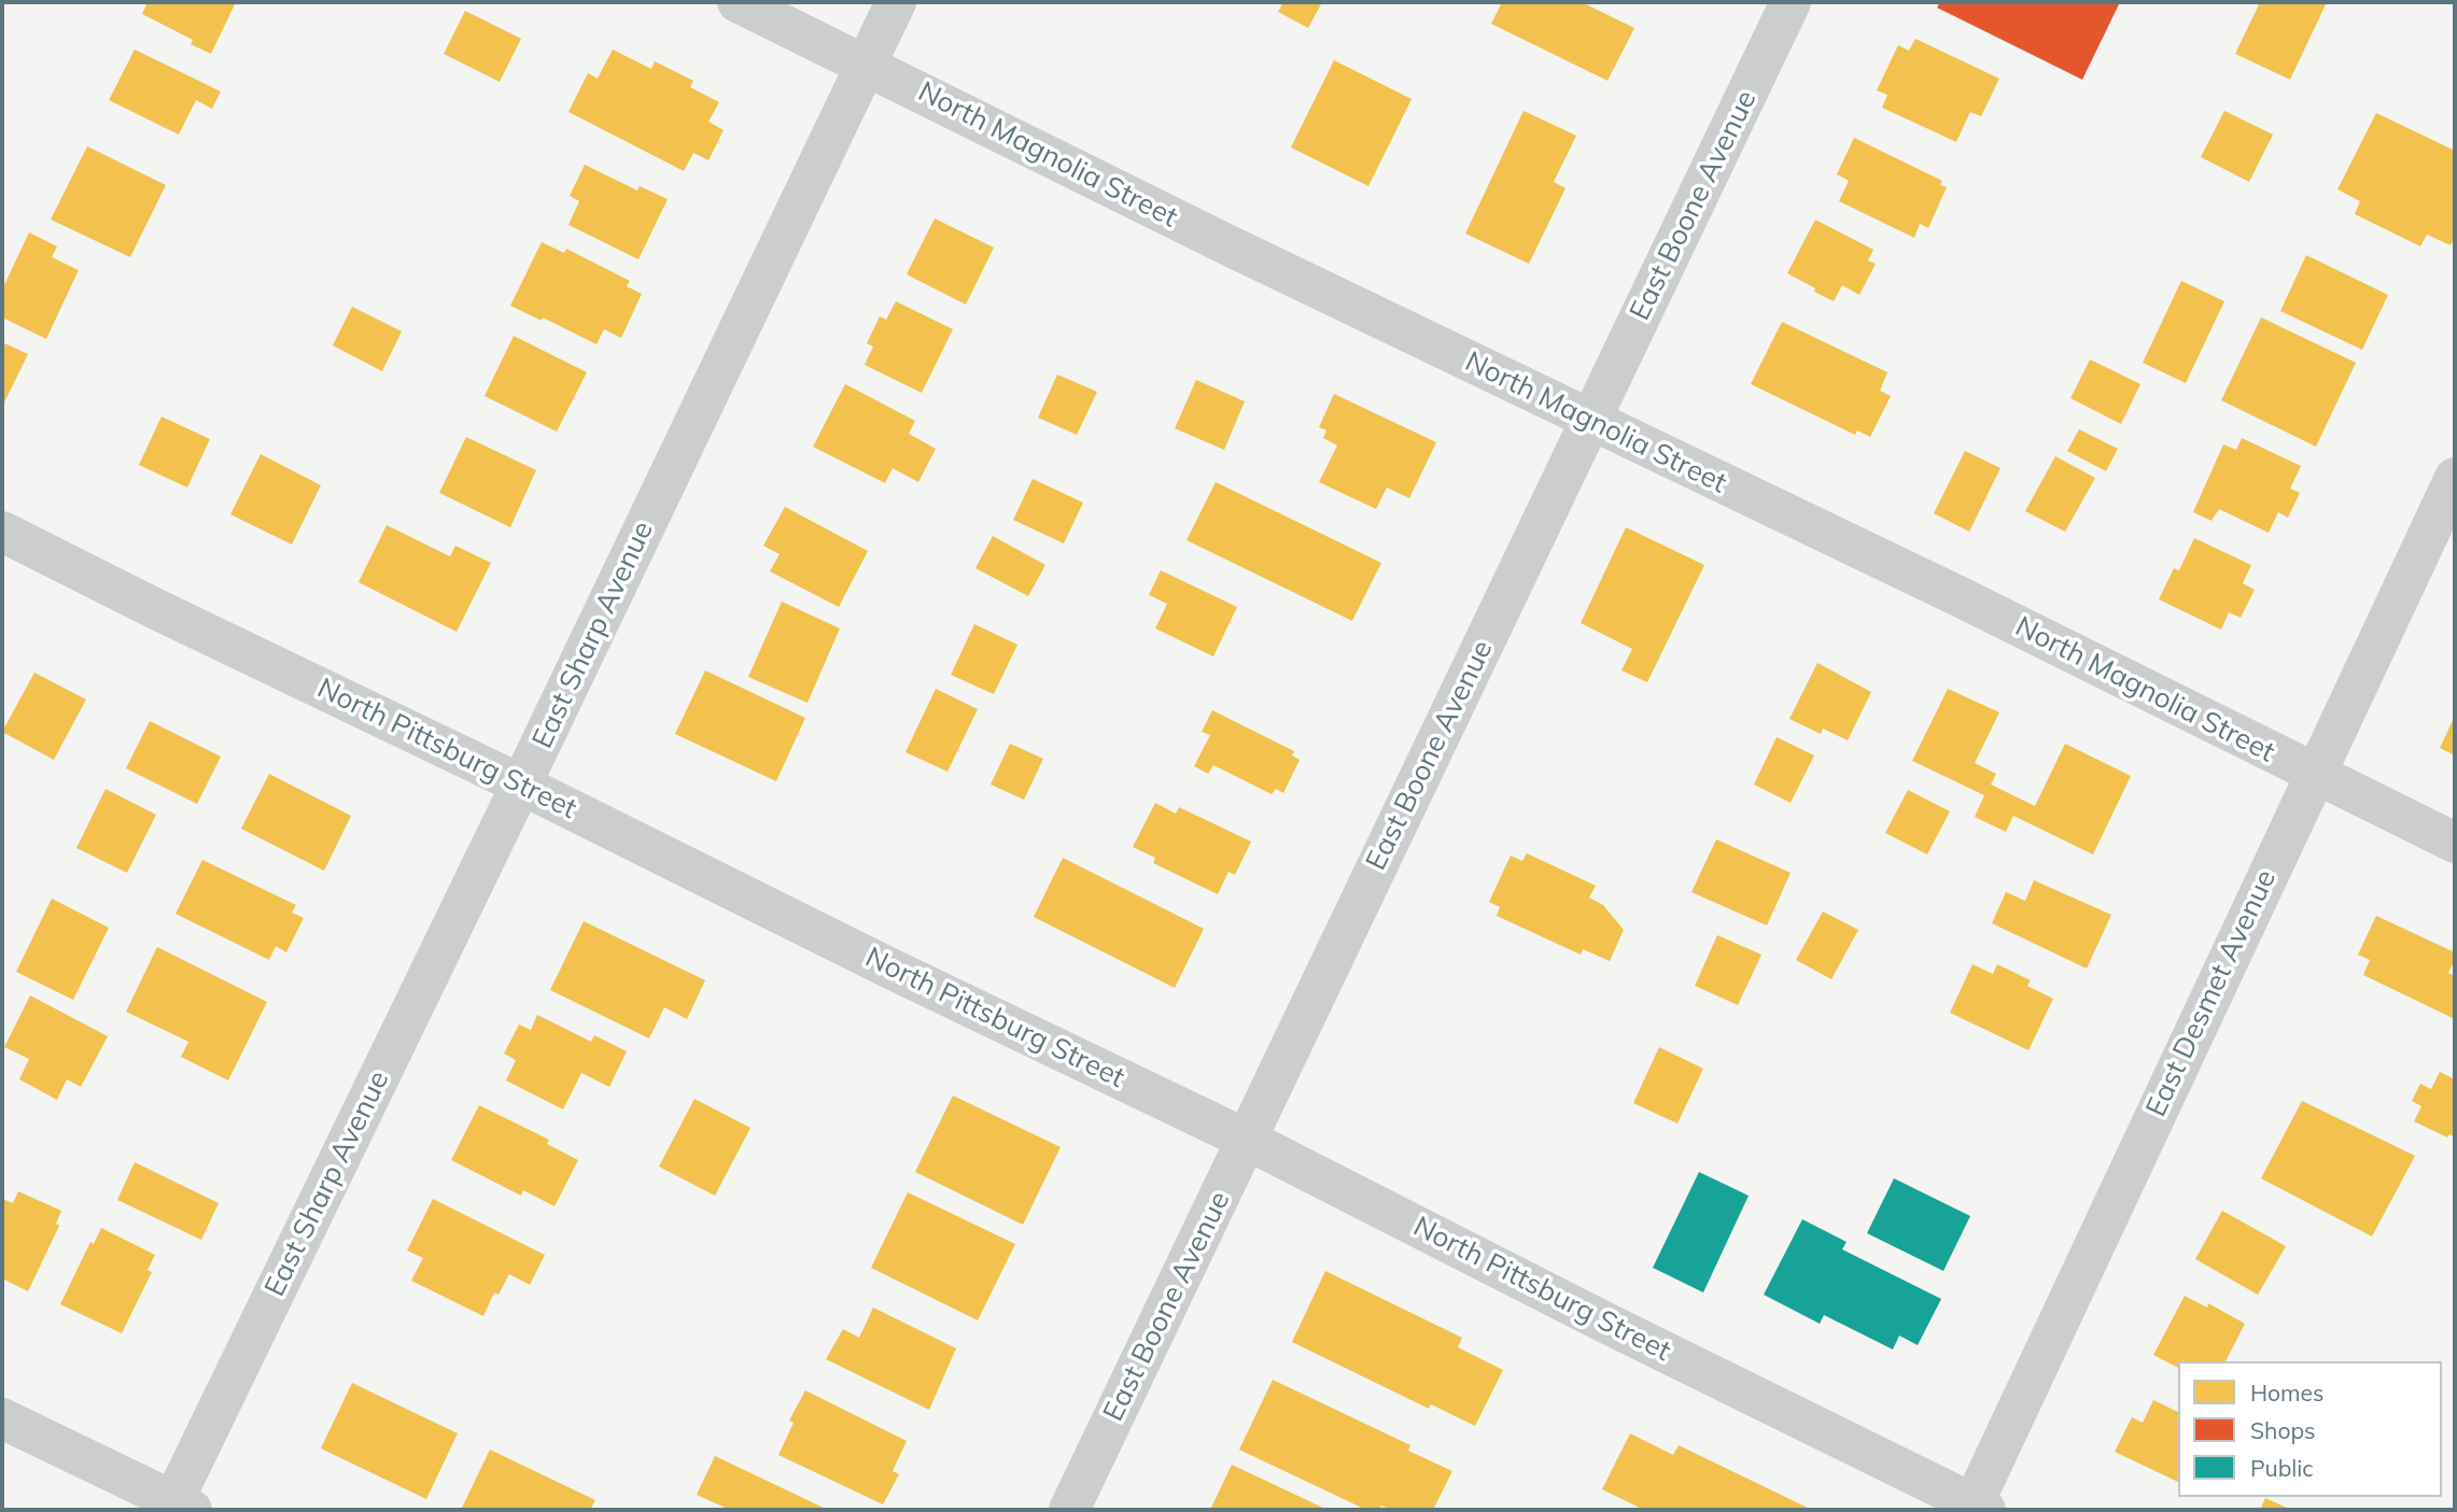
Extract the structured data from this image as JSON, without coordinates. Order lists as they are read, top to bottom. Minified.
{"streets":{"street":["North Magnolia Street","East Boone Avenue","East Sharp Avenue","North Pittsburg Street","East Desmet Avenue"]},"crossings":[["North Magnolia Street","East Boone Avenue"],["North Magnolia Street","East Sharp Avenue"],["North Magnolia Street","East Desmet Avenue"],["East Boone Avenue","North Pittsburg Street"],["East Sharp Avenue","North Pittsburg Street"],["North Pittsburg Street","East Desmet Avenue"]],"legend":["Homes","Shops","Public"]}
